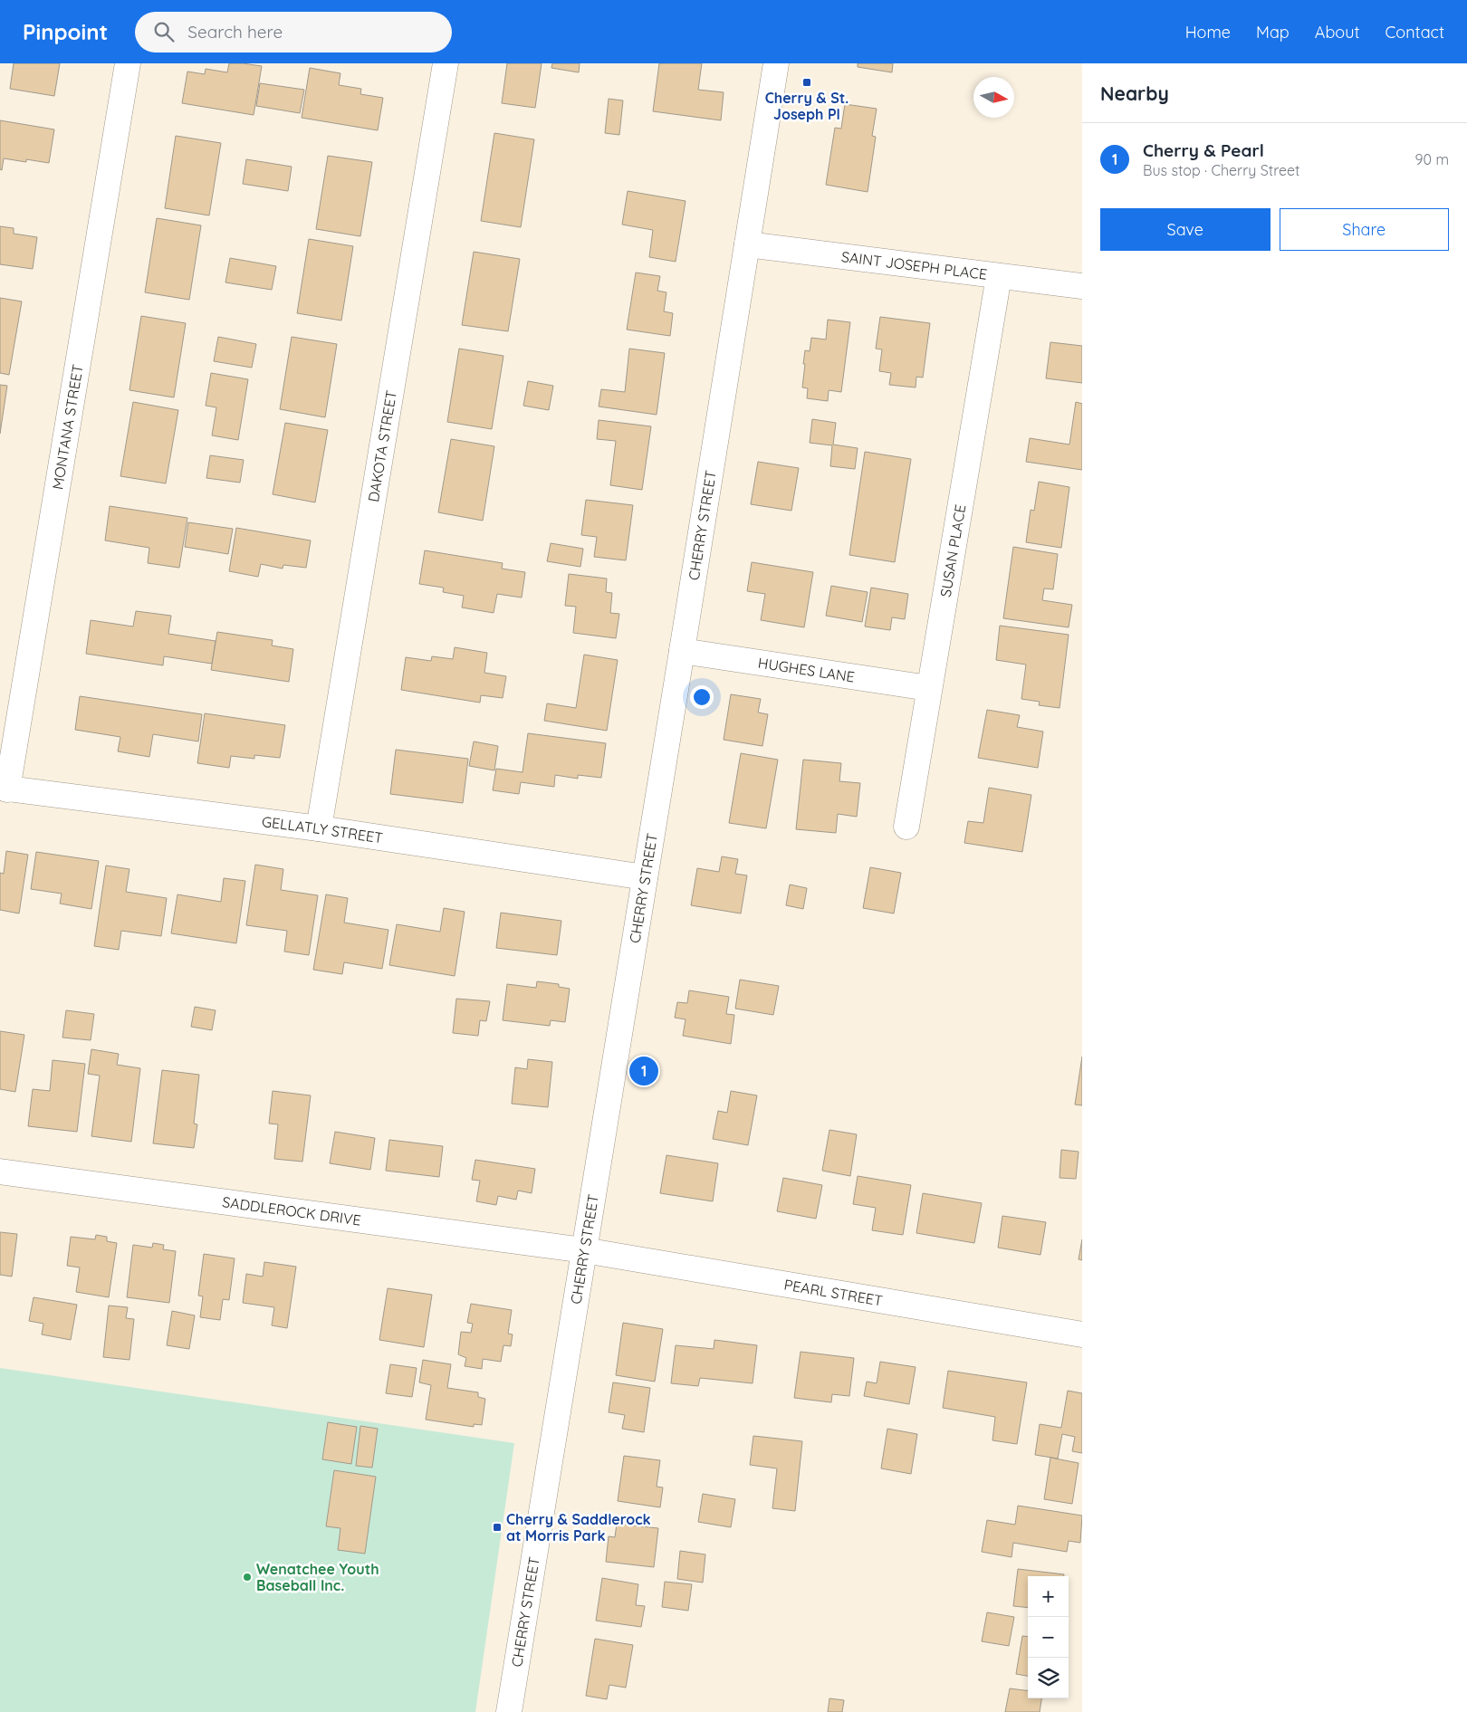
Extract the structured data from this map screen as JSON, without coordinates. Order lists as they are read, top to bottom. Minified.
{"streets":{"street":["SAINT JOSEPH PLACE","MONTANA STREET","DAKOTA STREET","CHERRY STREET","SUSAN PLACE","HUGHES LANE","GELLATLY STREET","SADDLEROCK DRIVE","PEARL STREET"]},"crossings":[["SAINT JOSEPH PLACE","CHERRY STREET"],["SAINT JOSEPH PLACE","SUSAN PLACE"],["MONTANA STREET","GELLATLY STREET"],["DAKOTA STREET","GELLATLY STREET"],["CHERRY STREET","HUGHES LANE"],["CHERRY STREET","GELLATLY STREET"],["CHERRY STREET","SADDLEROCK DRIVE"],["CHERRY STREET","PEARL STREET"],["SUSAN PLACE","HUGHES LANE"],["SADDLEROCK DRIVE","PEARL STREET"]],"places":{"transit":["Cherry & St. Joseph Pl","Cherry & Saddlerock at Morris Park"],"other":["Wenatchee Youth Baseball Inc."]},"north":"right","page":{"header":"Pinpoint","search":"Search here","nav":["Home","Map","About","Contact"],"heading":"Nearby","list":[{"mark":"1","name":"Cherry & Pearl","note":"Bus stop · Cherry Street","value":"90 m"}],"buttons":["Save","Share"],"pins":"1","map_buttons":["+","−"]}}
